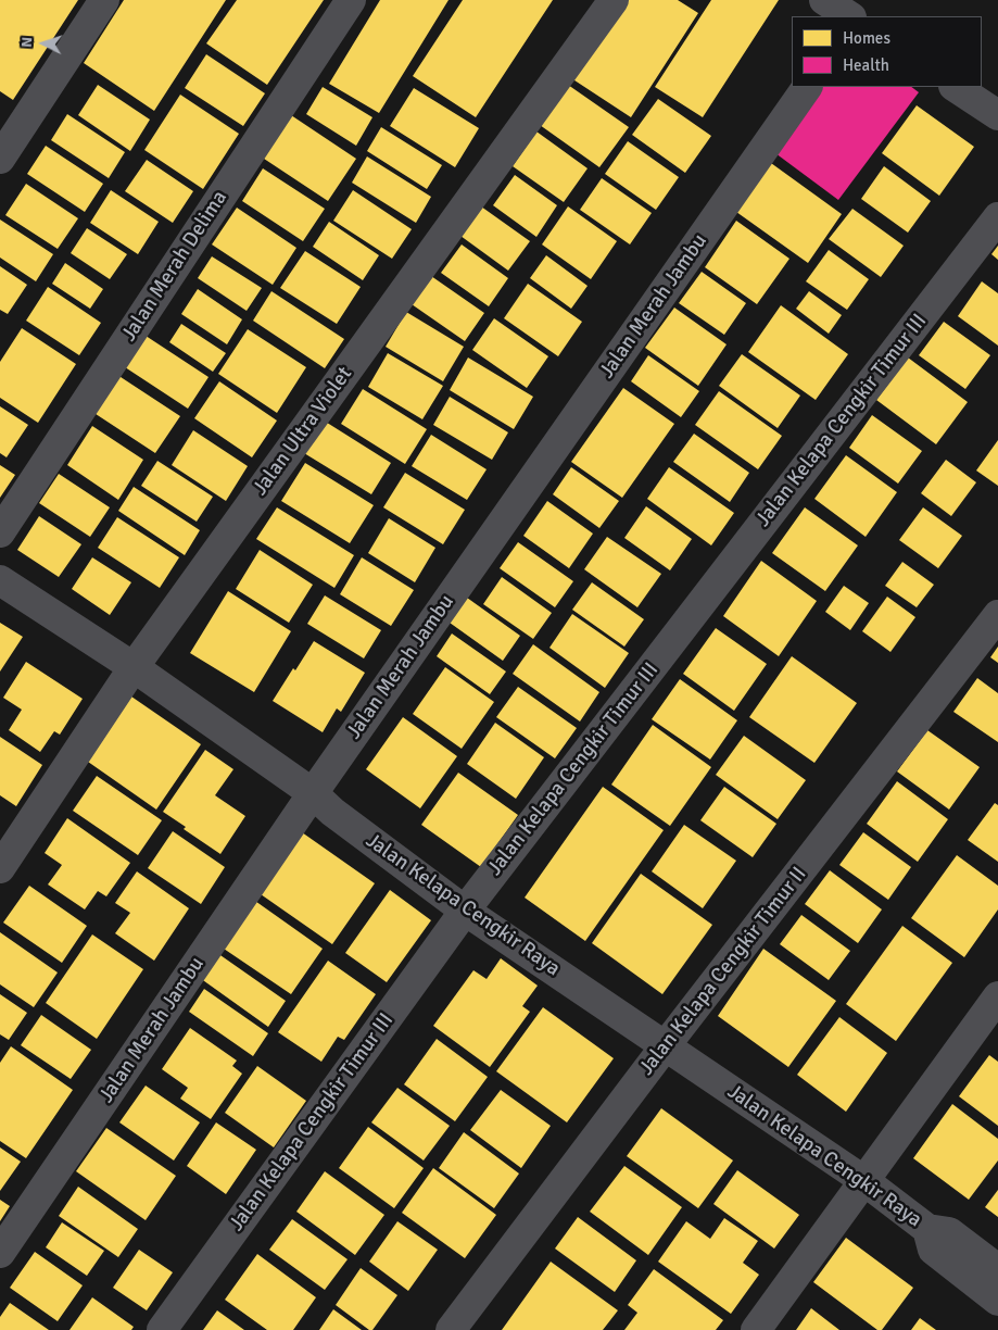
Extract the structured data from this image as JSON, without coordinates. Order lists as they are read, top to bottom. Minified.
{"streets":{"street":["Jalan Merah Delima","Jalan Merah Jambu","Jalan Kelapa Cengkir Timur III","Jalan Ultra Violet","Jalan Kelapa Cengkir Raya","Jalan Kelapa Cengkir Timur II"]},"crossings":[["Jalan Merah Jambu","Jalan Kelapa Cengkir Raya"],["Jalan Kelapa Cengkir Timur III","Jalan Kelapa Cengkir Raya"],["Jalan Ultra Violet","Jalan Kelapa Cengkir Raya"],["Jalan Kelapa Cengkir Raya","Jalan Kelapa Cengkir Timur II"]],"legend":["Homes","Health"],"north":"left"}
